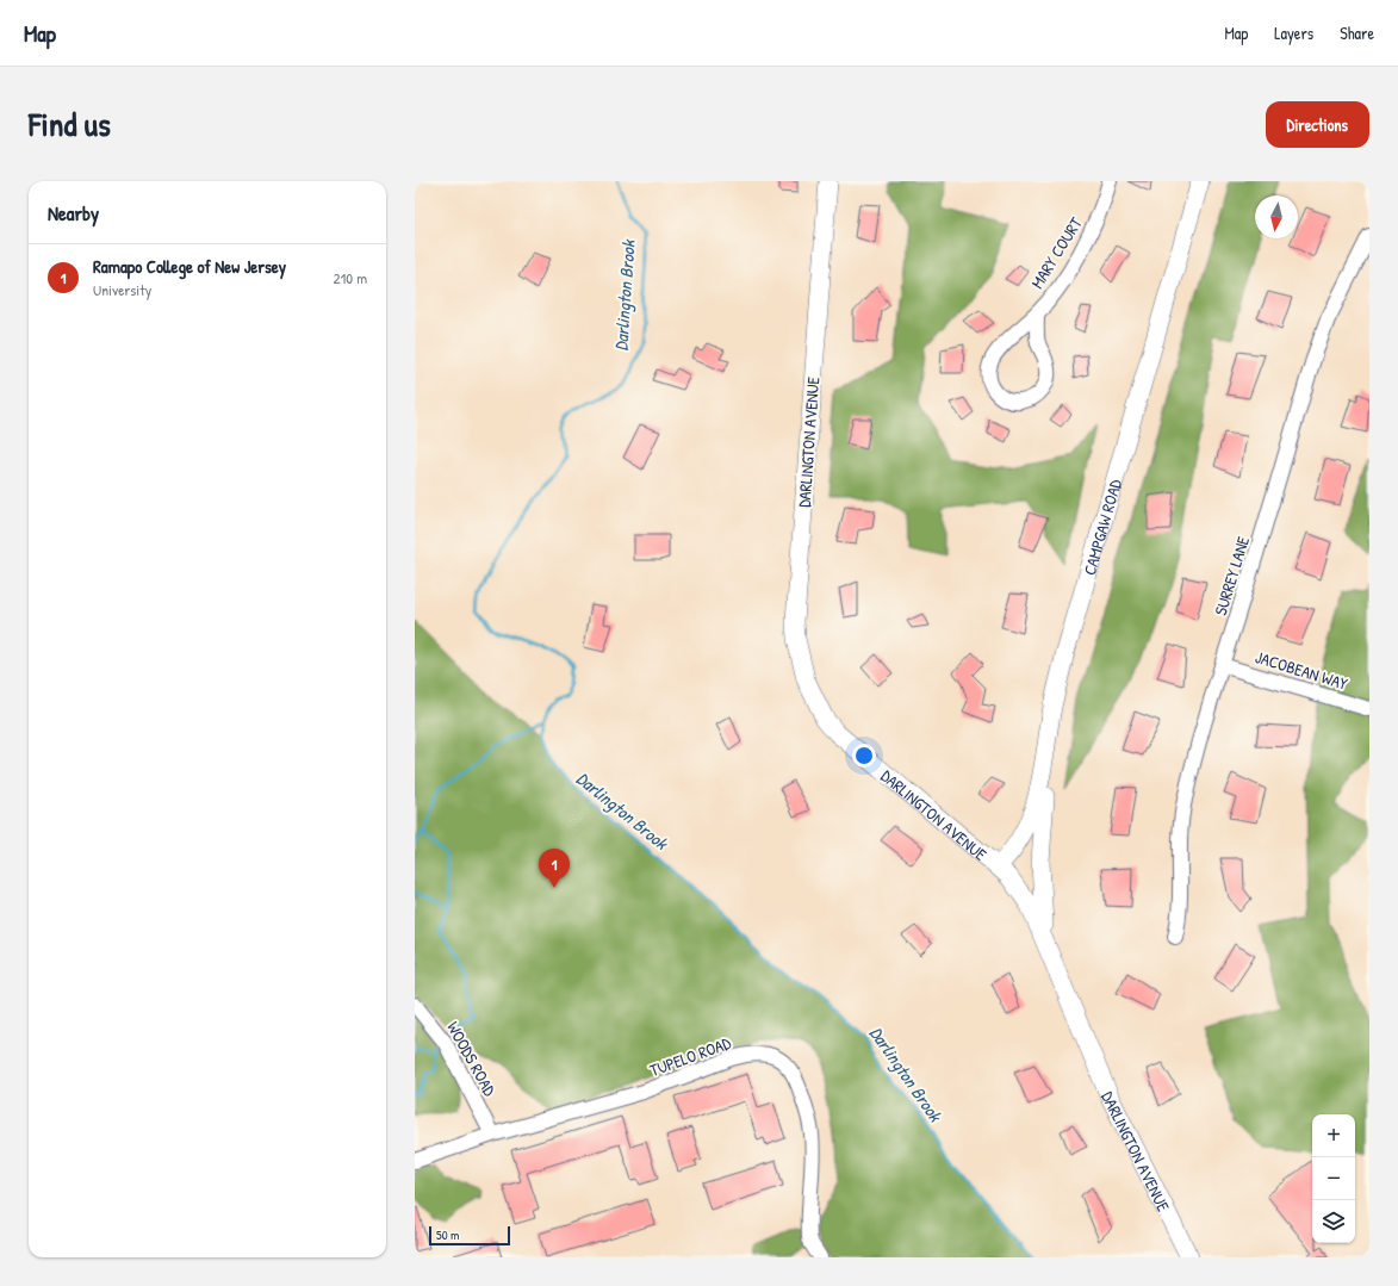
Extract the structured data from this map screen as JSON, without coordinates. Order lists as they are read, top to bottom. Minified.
{"streets":{"main road":["DARLINGTON AVENUE","CAMPGAW ROAD"],"street":["MARY COURT","SURREY LANE","JACOBEAN WAY","TUPELO ROAD","WOODS ROAD"]},"crossings":[["DARLINGTON AVENUE","CAMPGAW ROAD"],["SURREY LANE","JACOBEAN WAY"],["TUPELO ROAD","WOODS ROAD"]],"water":["Darlington Brook"],"scale_bar":"50 m","north":"bottom","page":{"header":"Map","nav":["Map","Layers","Share"],"title":"Find us","buttons":"Directions","heading":"Nearby","list":[{"mark":"1","name":"Ramapo College of New Jersey","note":"University","value":"210 m"}],"pins":"1","map_buttons":["+","−"],"scale":"50 m"}}
